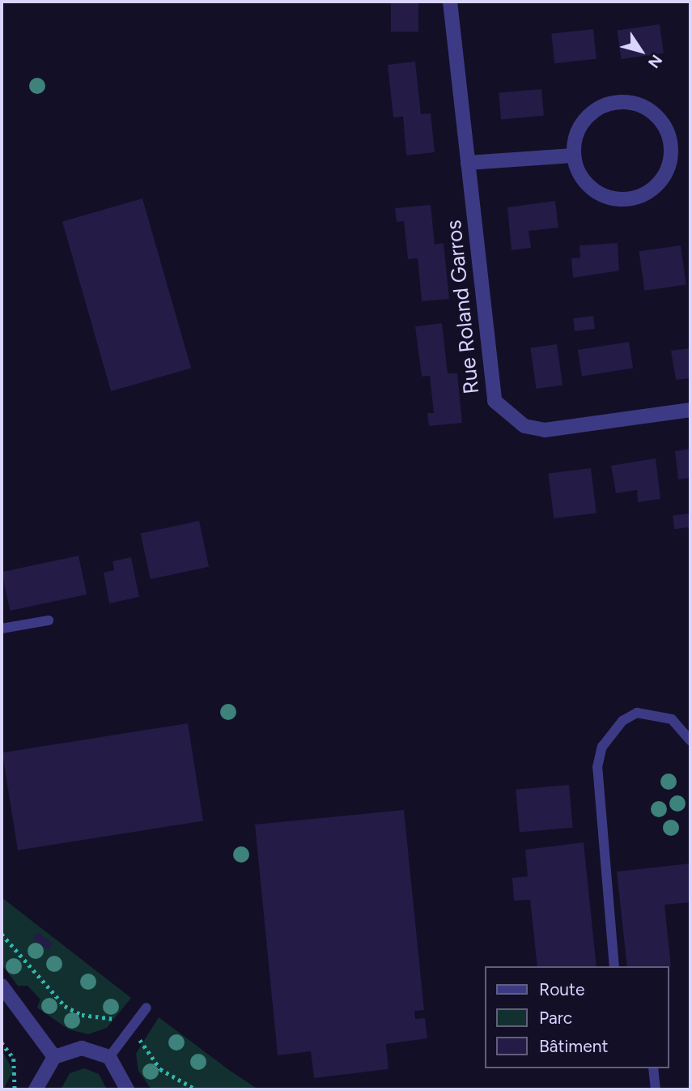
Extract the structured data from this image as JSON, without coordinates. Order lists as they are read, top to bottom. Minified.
{"streets":{"street":["Rue Roland Garros"]},"legend":["Route","Parc","Bâtiment"],"north":"bottom right"}
